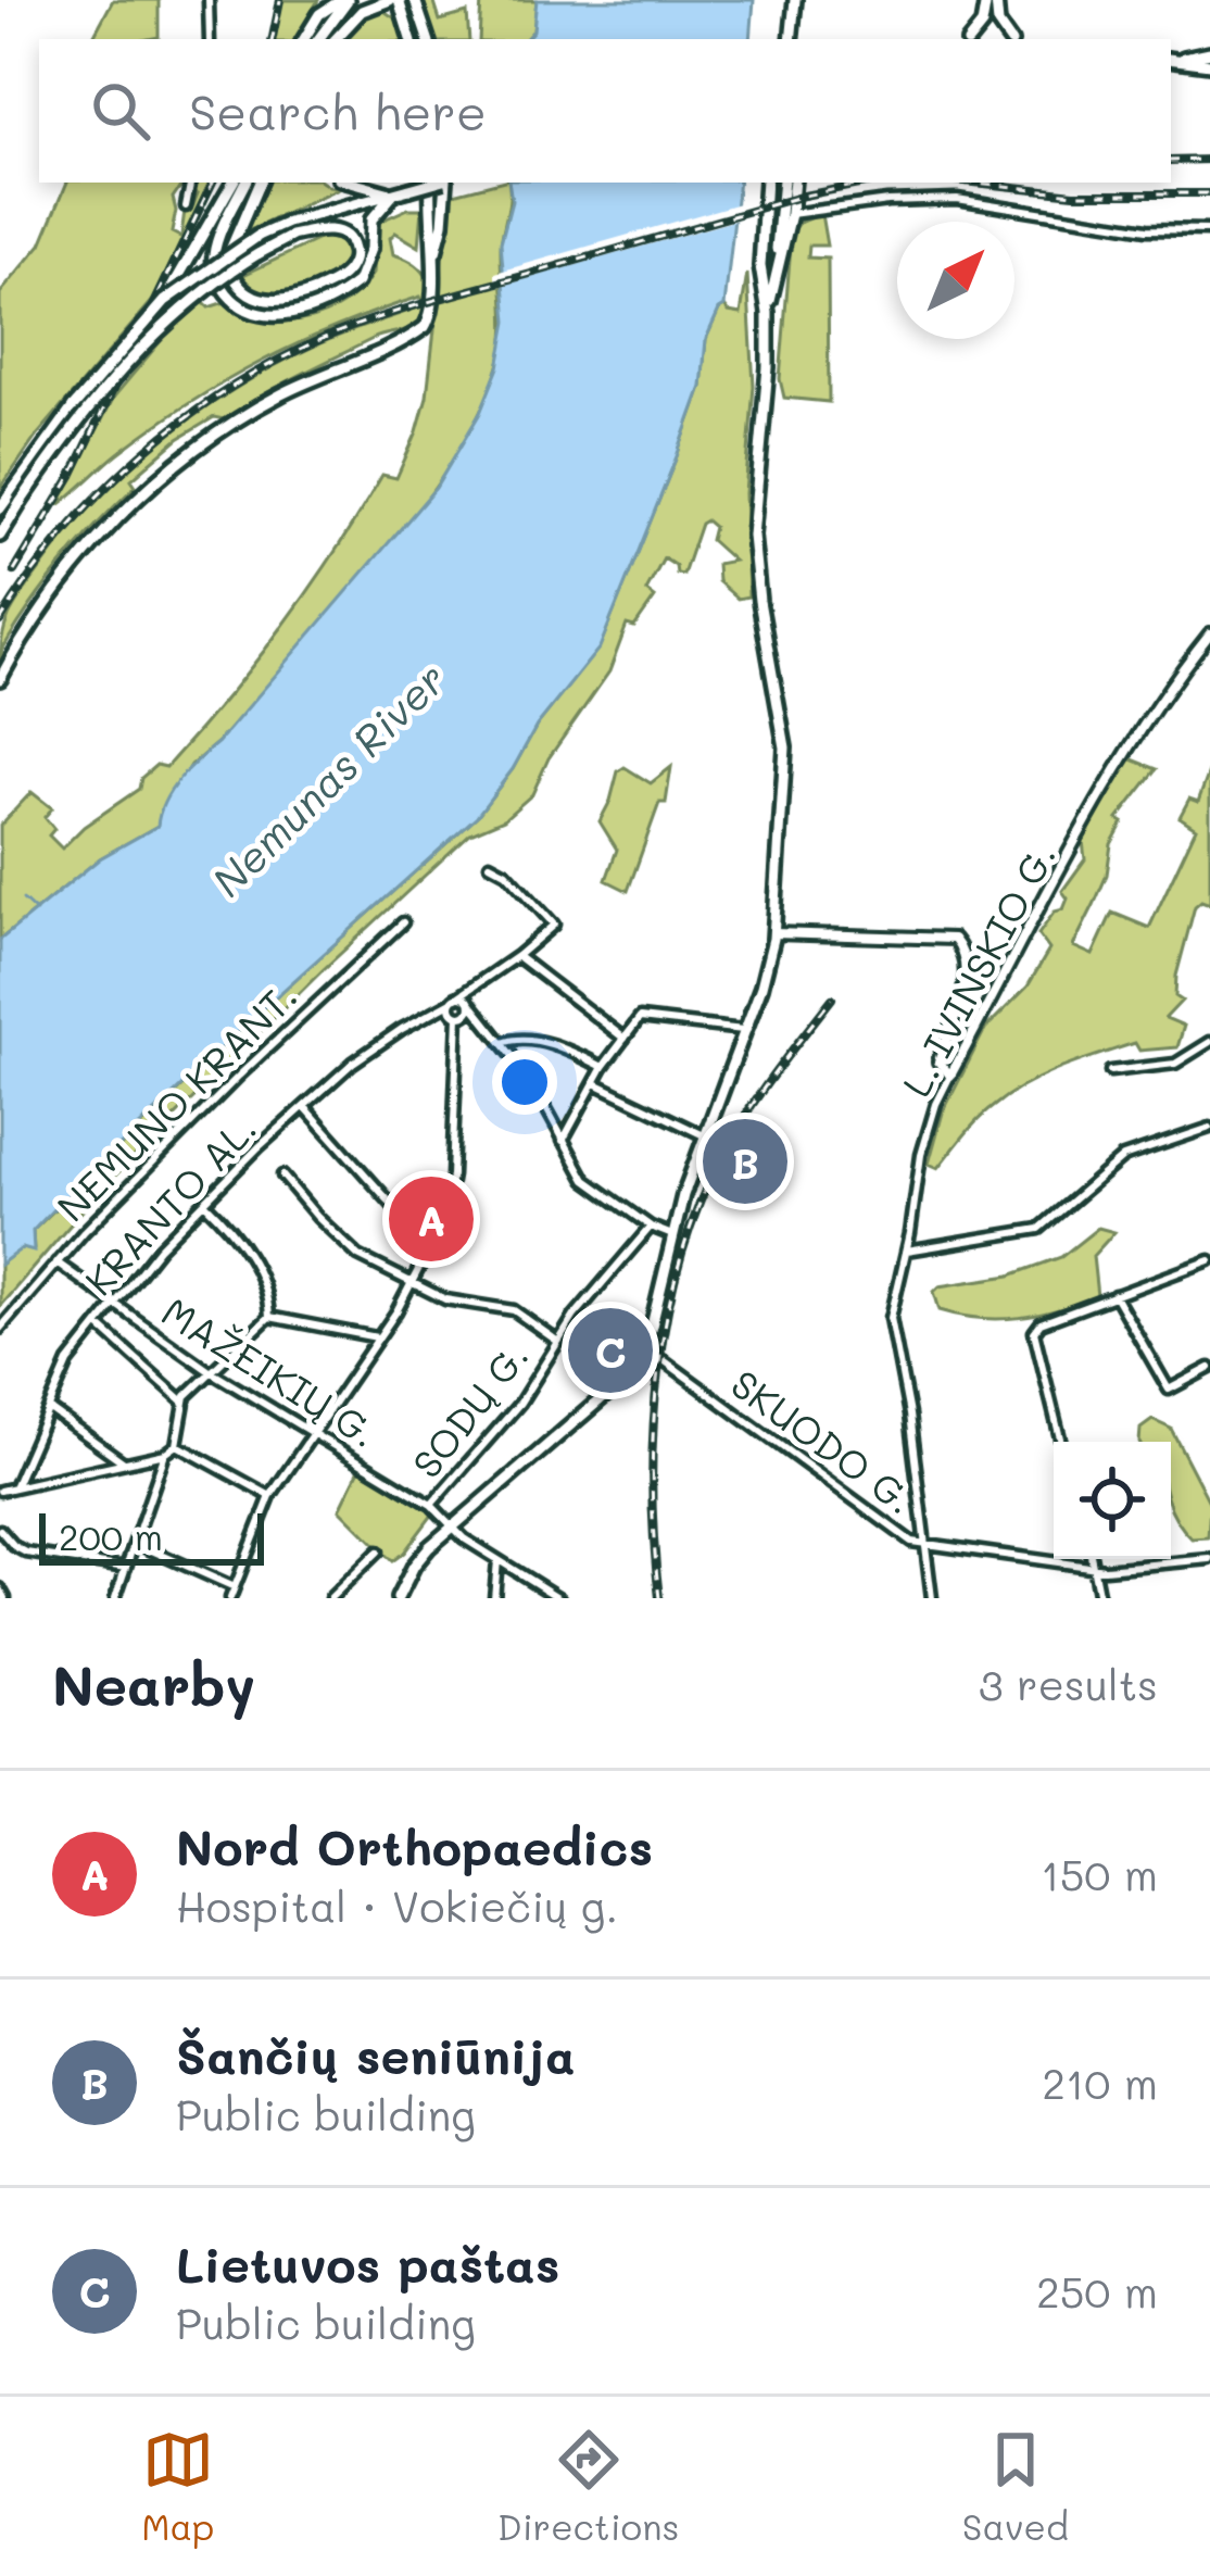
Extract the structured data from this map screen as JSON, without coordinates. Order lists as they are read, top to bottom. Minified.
{"streets":{"street":["L. IVINSKIO G.","NEMUNO KRANT.","KRANTO AL.","MAŽEIKIŲ G.","SODŲ G.","SKUODO G."]},"crossings":[["L. IVINSKIO G.","SKUODO G."],["NEMUNO KRANT.","MAŽEIKIŲ G."],["KRANTO AL.","MAŽEIKIŲ G."],["MAŽEIKIŲ G.","SODŲ G."]],"water":["Nemunas River"],"scale_bar":"200 m","north":"top right","page":{"search":"Search here","pins":["B","A","C"],"scale":"200 m","heading":["Nearby","3 results"],"list":[{"mark":"A","name":"Nord Orthopaedics","note":"Hospital · Vokiečių g.","value":"150 m"},{"mark":"B","name":"Šančių seniūnija","note":"Public building","value":"210 m"},{"mark":"C","name":"Lietuvos paštas","note":"Public building","value":"250 m"}],"nav":["Map","Directions","Saved"]}}
